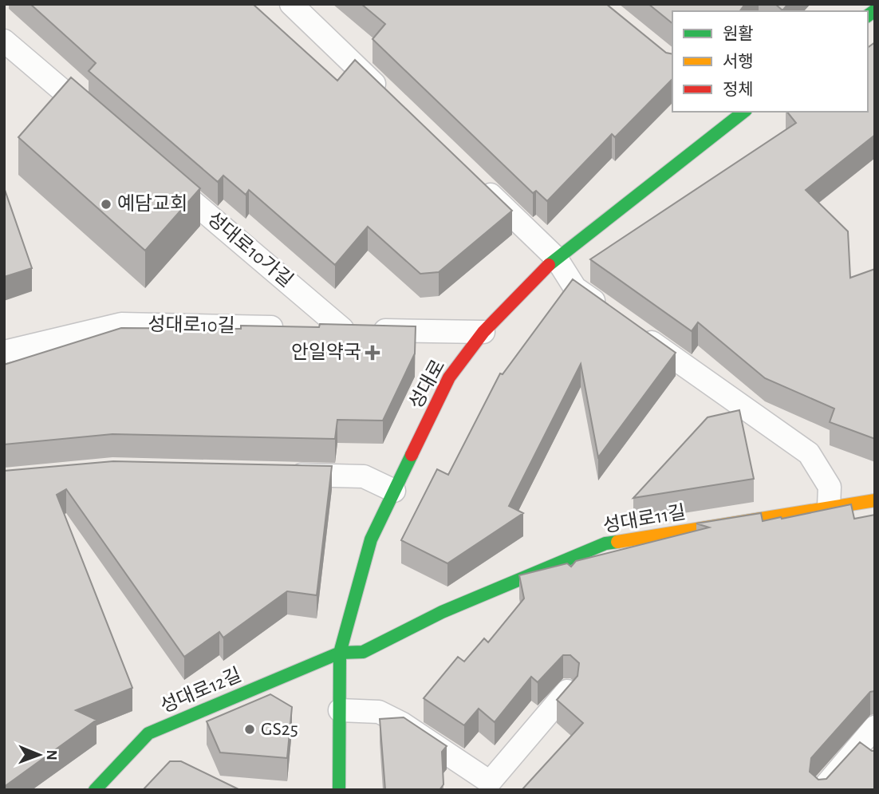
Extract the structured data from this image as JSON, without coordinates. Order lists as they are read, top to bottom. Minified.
{"streets":{"street":["성대로","성대로11길","성대로12길"],"lane":["성대로10가길","성대로10길"]},"crossings":[["성대로10가길","성대로10길"],["성대로10길","성대로"],["성대로","성대로11길"],["성대로","성대로12길"],["성대로11길","성대로12길"]],"places":{"other":["예담교회","GS25"],"health":["안일약국"]},"legend":["원활","서행","정체"],"north":"right"}
